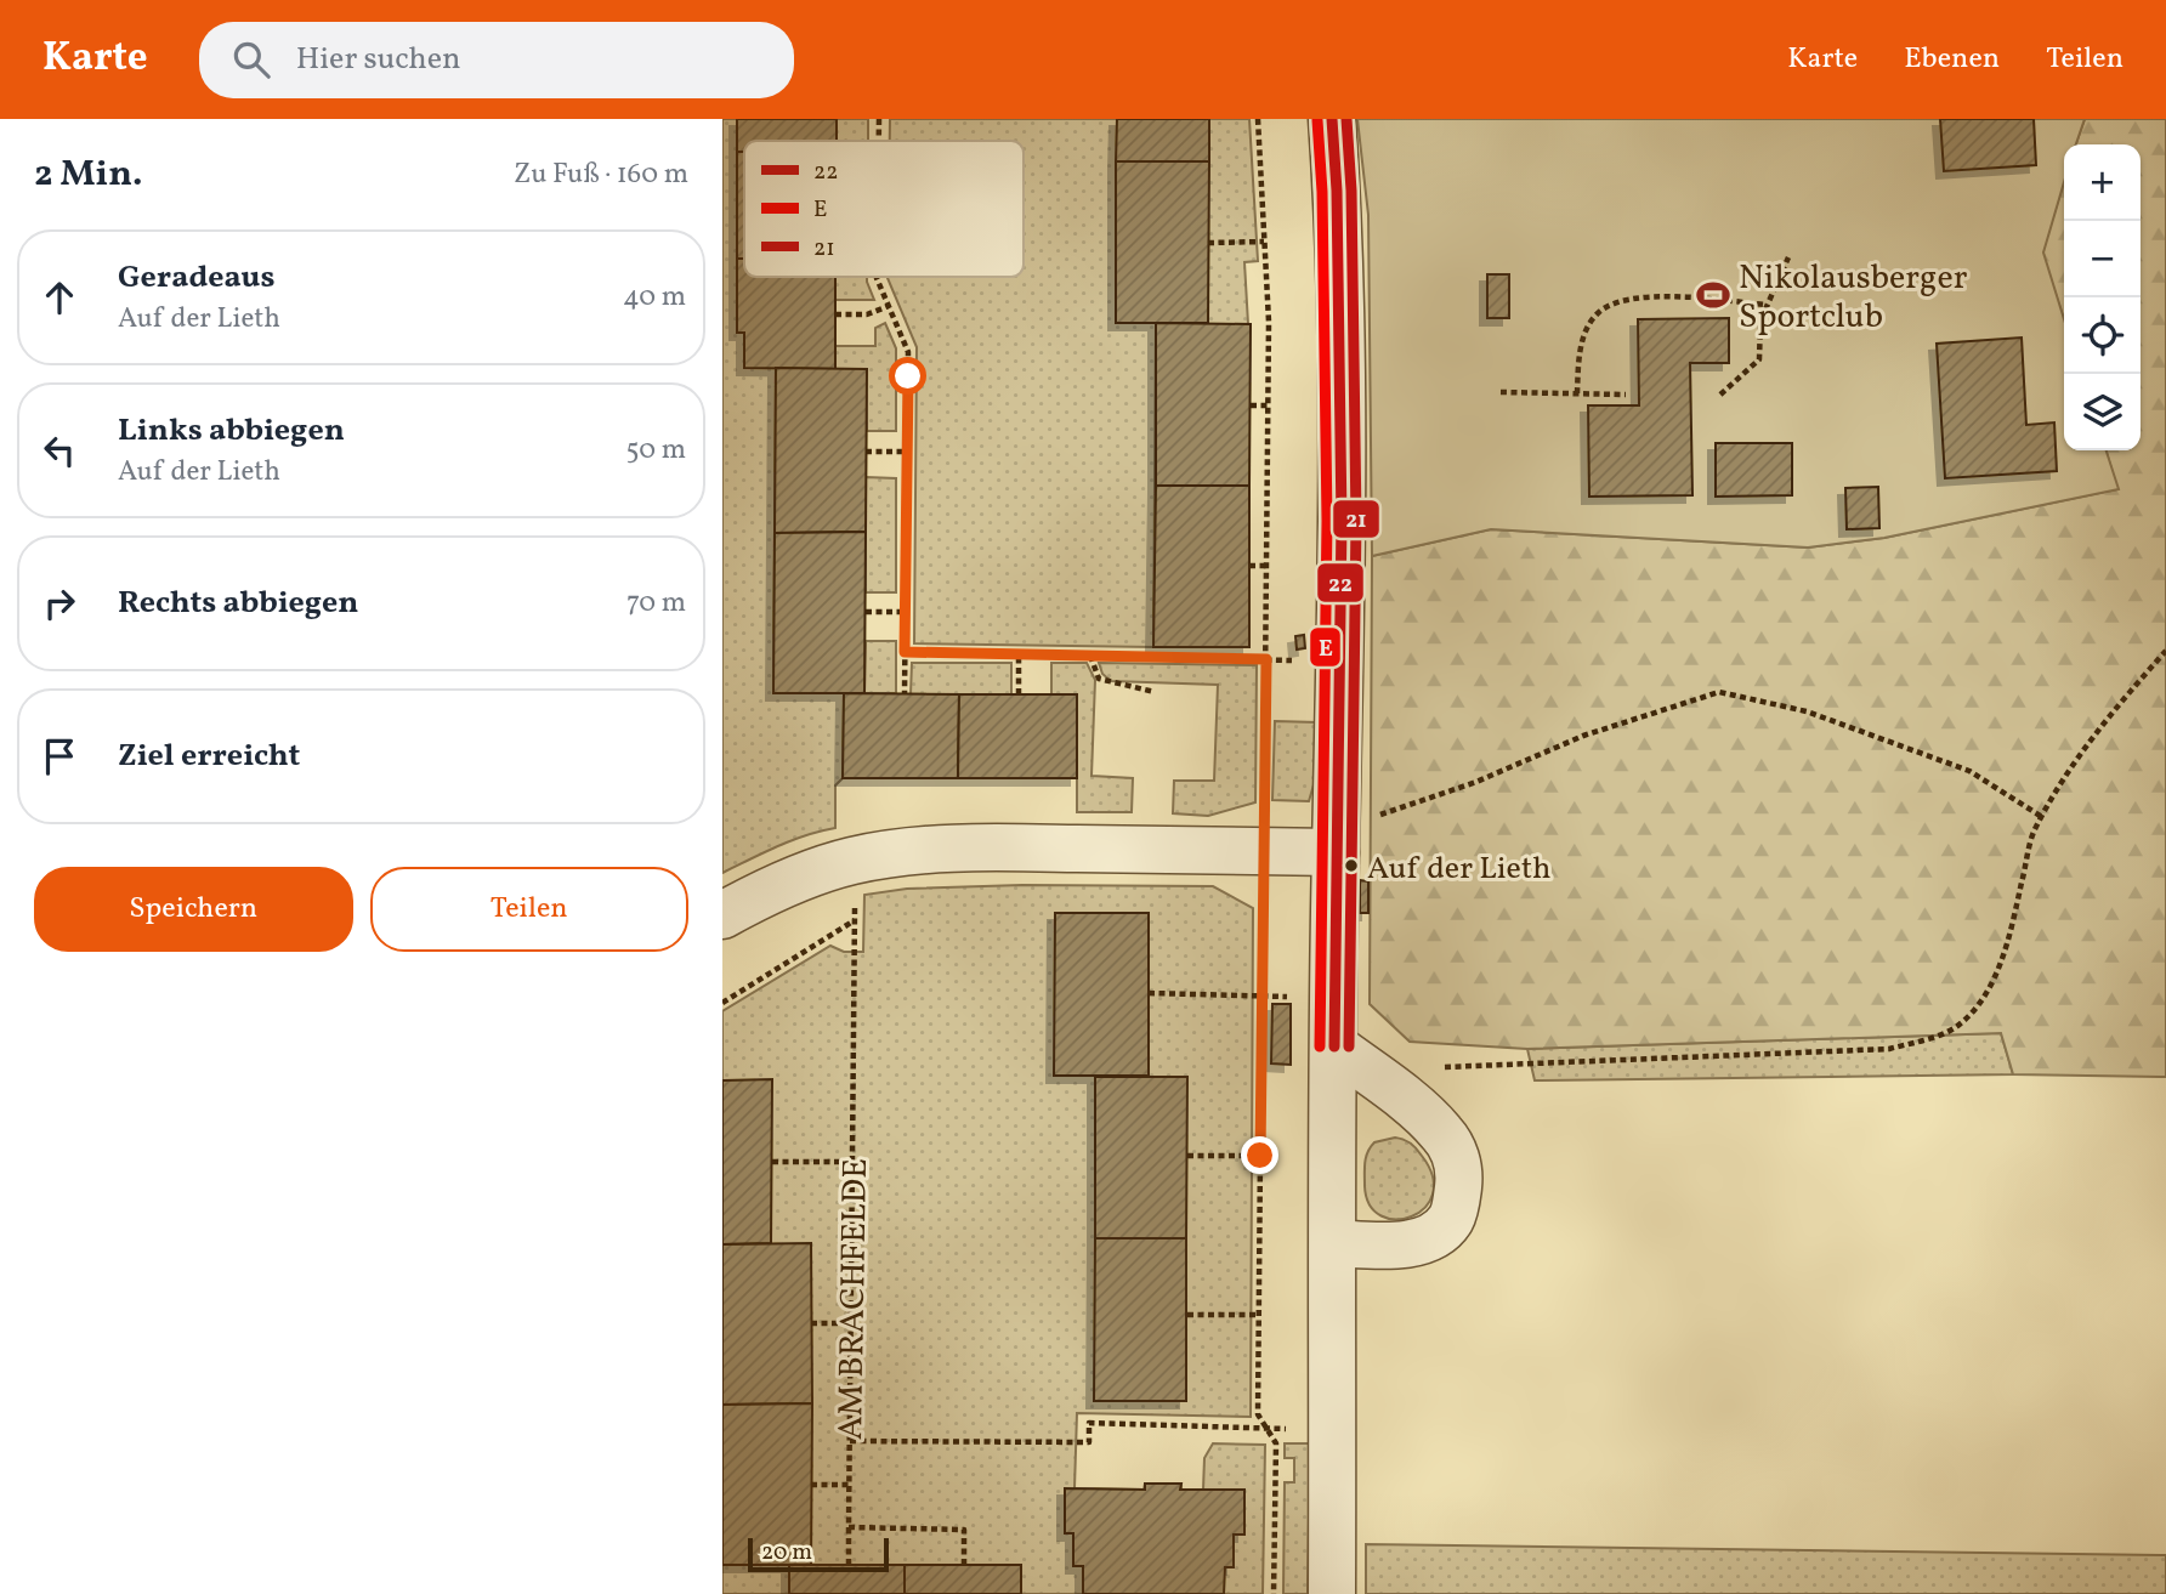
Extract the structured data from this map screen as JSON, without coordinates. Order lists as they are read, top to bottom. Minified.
{"streets":{"path":["AM BRACHFELDE"]},"places":{"sports":["Nikolausberger Sportclub"],"other":["Auf der Lieth"]},"lines":["transit line 22","transit line 21","transit line E"],"legend":["22","E","21"],"scale_bar":"20 m","page":{"header":"Karte","search":"Hier suchen","nav":["Karte","Ebenen","Teilen"],"heading":["2 Min.","Zu Fuß · 160 m"],"map_buttons":["+","−"],"list":[["Geradeaus","Auf der Lieth","40 m"],["Links abbiegen","Auf der Lieth","50 m"],["Rechts abbiegen","70 m"],"Ziel erreicht"],"buttons":["Speichern","Teilen"],"scale":"20 m"}}
